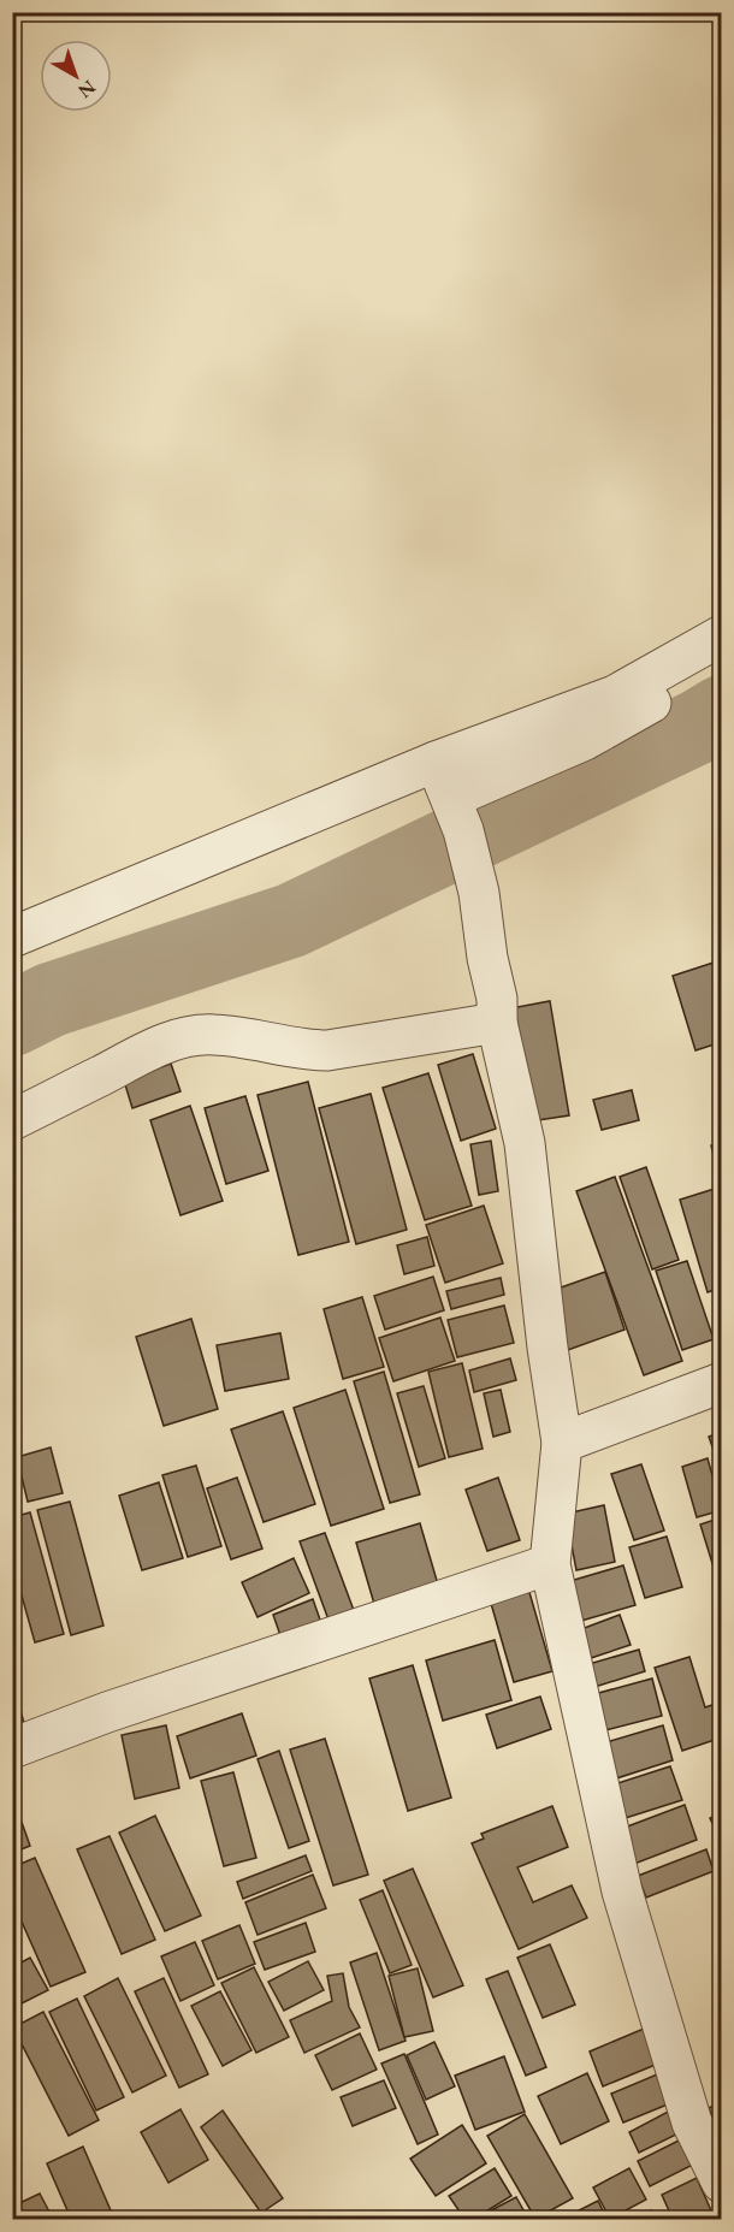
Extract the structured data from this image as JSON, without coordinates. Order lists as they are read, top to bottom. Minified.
{"north":"bottom right"}
